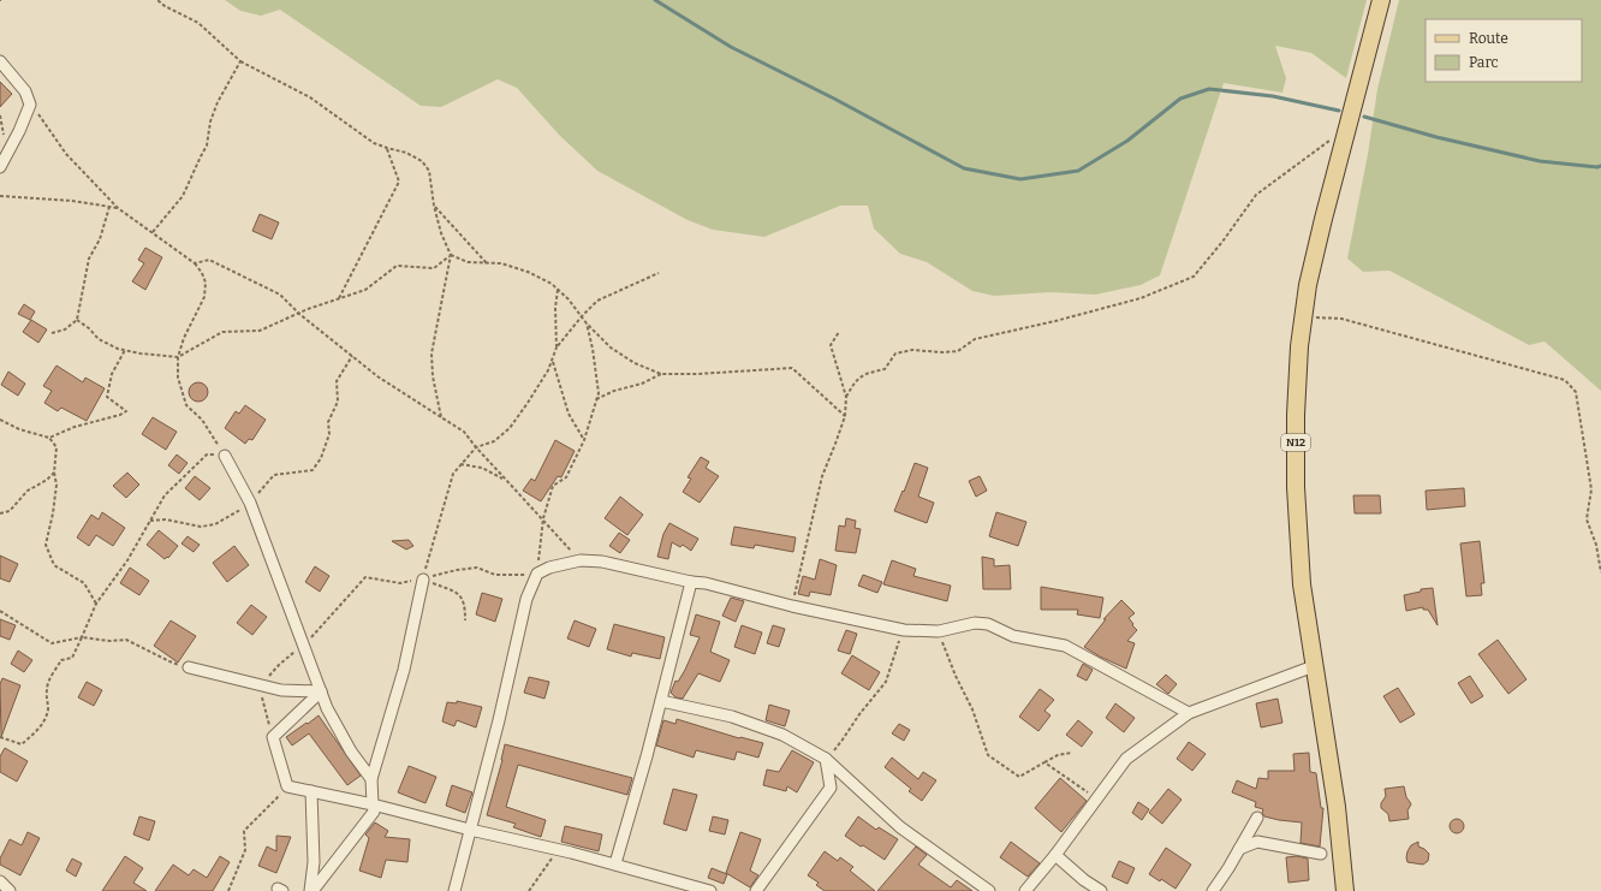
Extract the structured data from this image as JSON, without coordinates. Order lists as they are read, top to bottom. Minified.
{"streets":{"main road":["N12"]},"legend":["Route","Parc"]}
